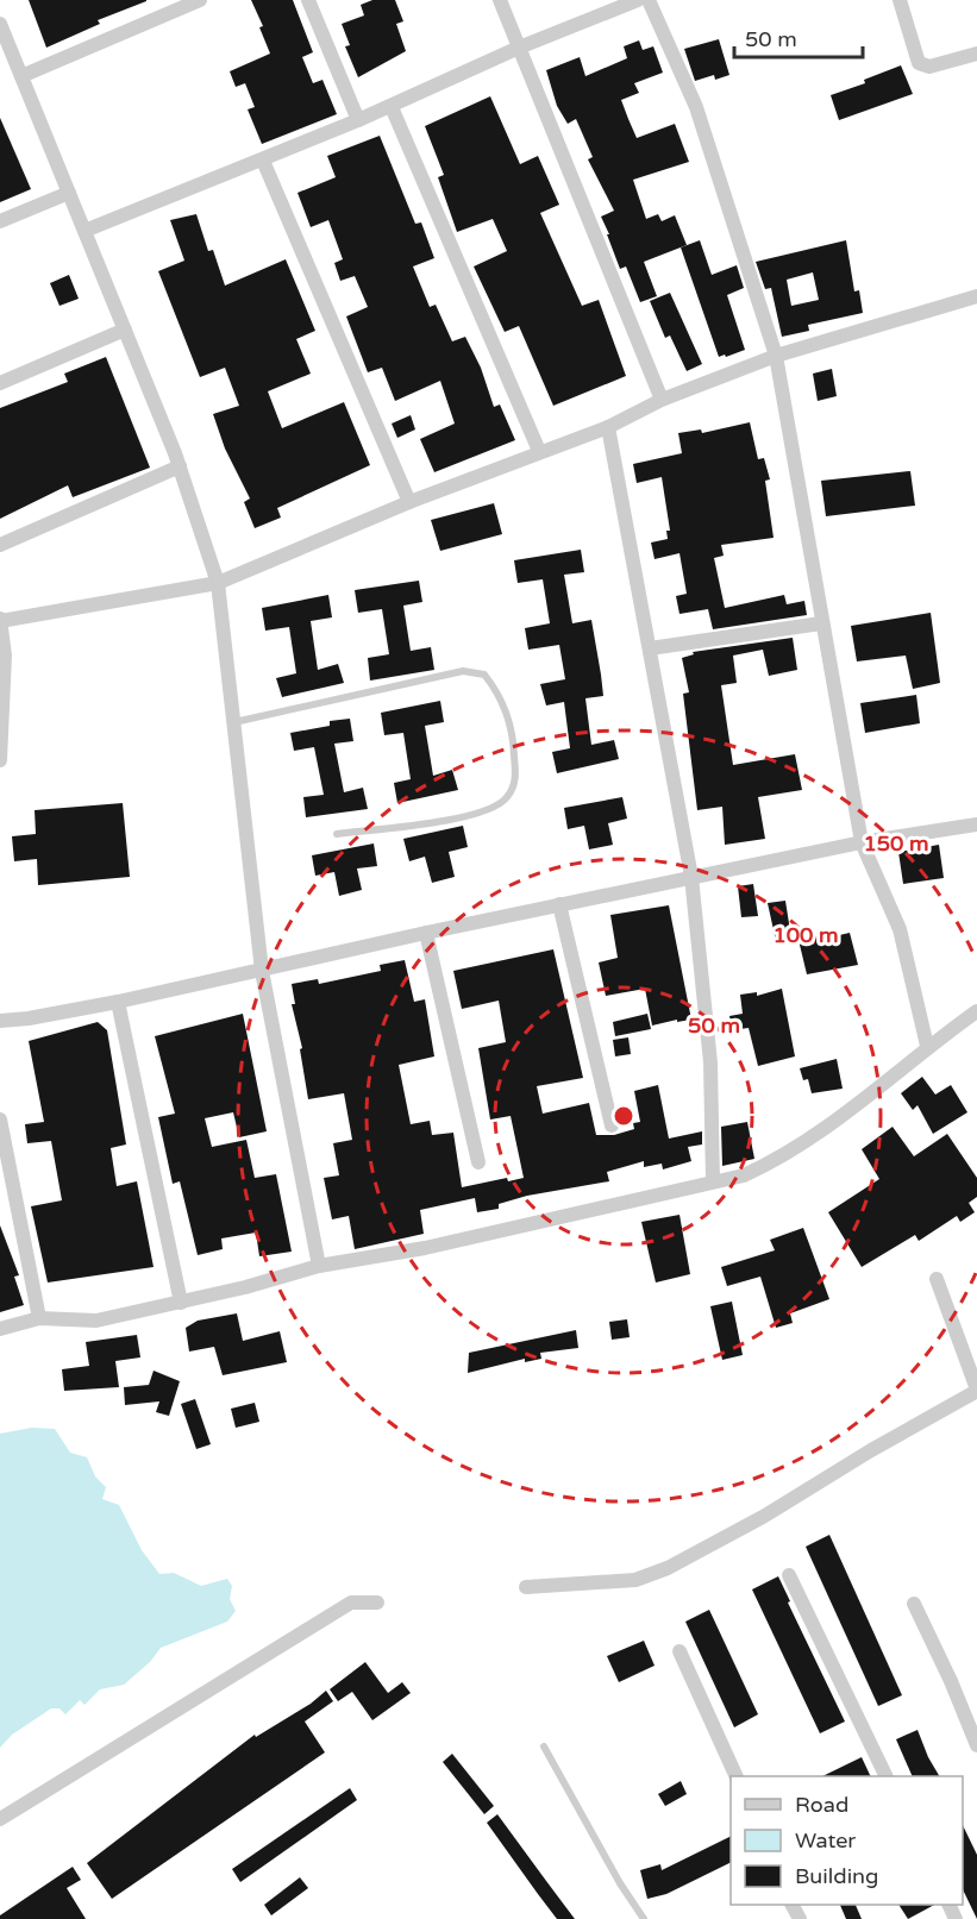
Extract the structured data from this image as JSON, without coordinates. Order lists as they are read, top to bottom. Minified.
{"legend":["Road","Water","Building"],"scale_bar":"50 m","rings":["150 m","100 m","50 m"]}
